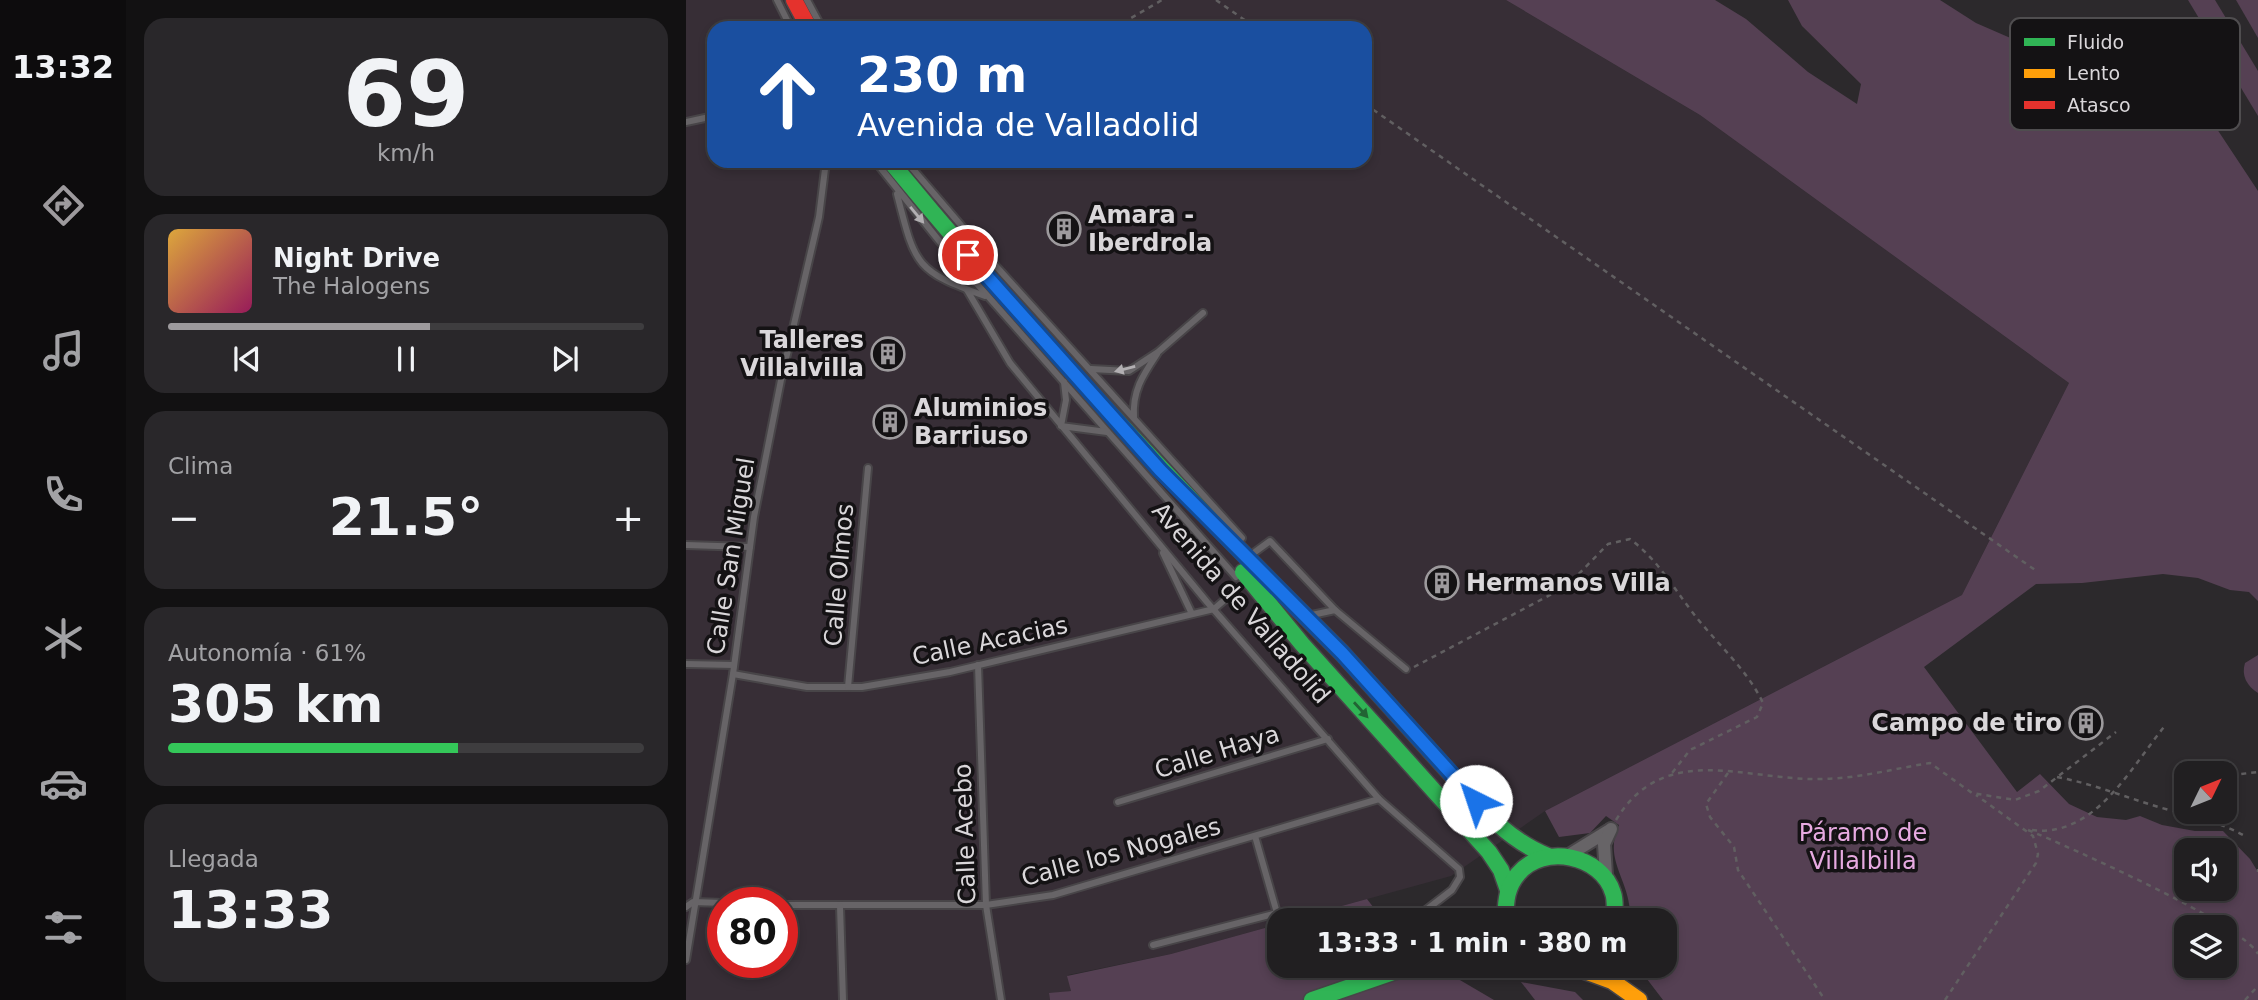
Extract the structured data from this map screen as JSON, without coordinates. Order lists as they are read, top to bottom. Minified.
{"streets":{"main road":["Avenida de Valladolid"],"lane":["Calle San Miguel","Calle Olmos","Calle Acacias","Calle Haya","Calle Acebo","Calle los Nogales"]},"crossings":[["Calle San Miguel","Calle Acacias"],["Calle Olmos","Calle Acacias"],["Avenida de Valladolid","Calle Acacias"],["Avenida de Valladolid","Calle Haya"],["Avenida de Valladolid","Calle los Nogales"],["Calle Acacias","Calle Acebo"],["Calle Acebo","Calle los Nogales"]],"parks":["Páramo de Villalbilla"],"places":{"building":["Amara - Iberdrola","Talleres Villalvilla","Aluminios Barriuso","Hermanos Villa","Campo de tiro"]},"legend":["Fluido","Lento","Atasco"],"north":"top right","page":{"tabs":"13:32","tile":[["69","km/h"],"Clima",["Autonomía · 61%","305 km"],["Llegada","13:33"]],"turn":["230 m","Avenida de Valladolid"],"song":["Night Drive","The Halogens"],"heat":["−","21.5°","+"],"limit":"80","trip":"13:33 · 1 min · 380 m"}}
